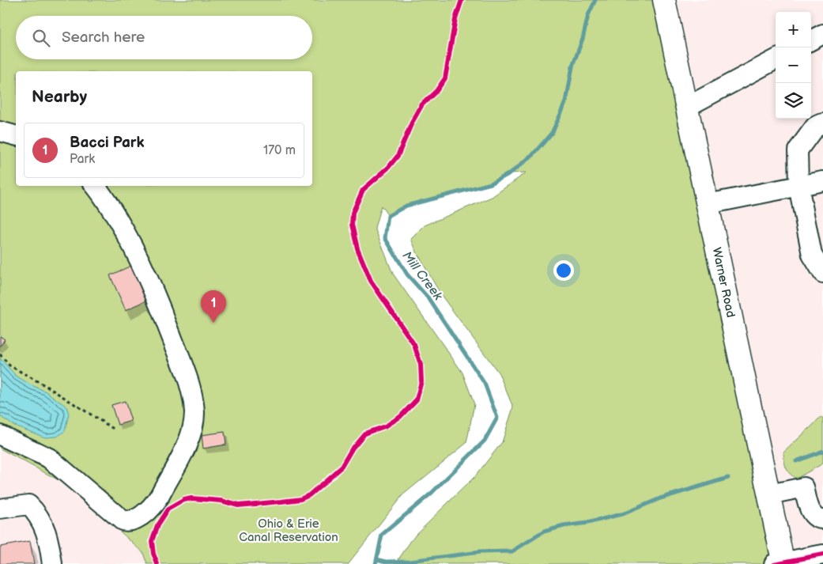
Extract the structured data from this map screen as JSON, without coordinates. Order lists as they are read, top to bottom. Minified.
{"streets":{"main road":["Warner Road"]},"water":["Mill Creek"],"parks":["Ohio & Erie Canal Reservation"],"page":{"map_buttons":["+","−"],"search":"Search here","heading":"Nearby","list":[{"mark":"1","name":"Bacci Park","note":"Park","value":"170 m"}],"pins":"1"}}
